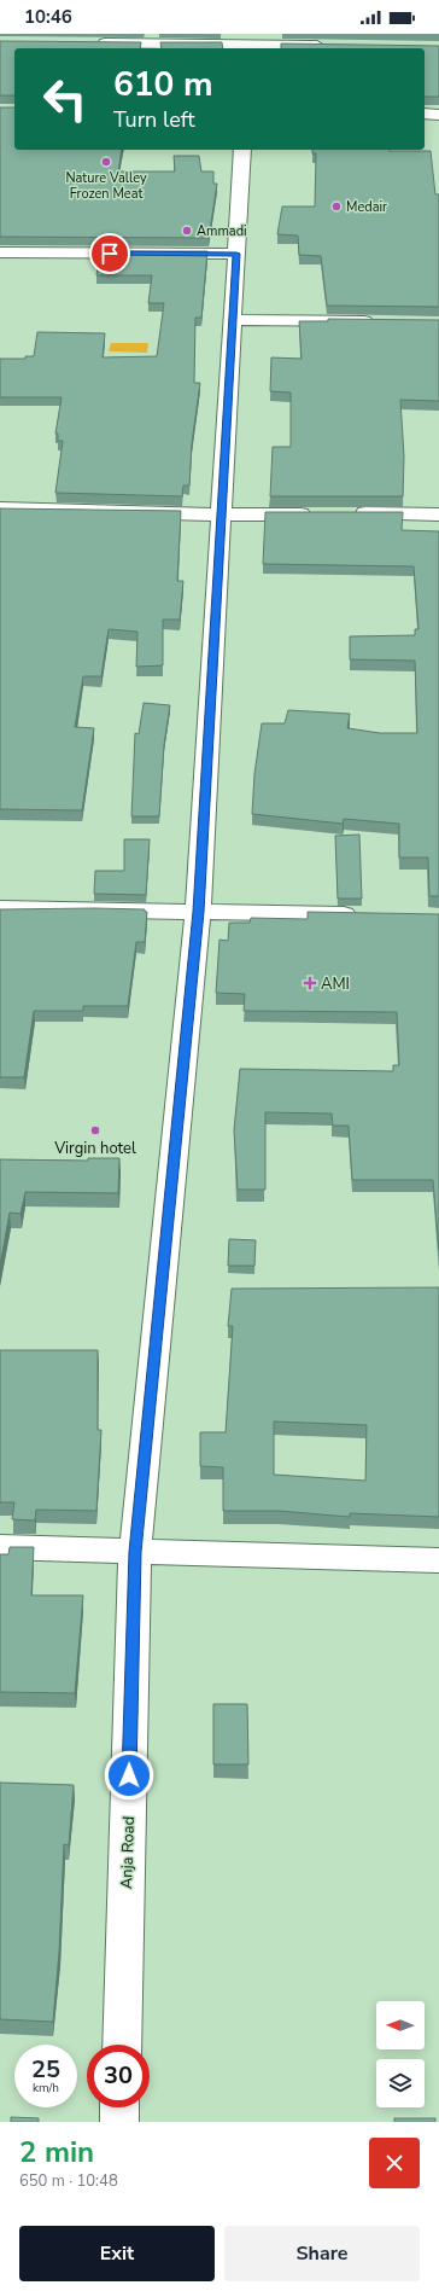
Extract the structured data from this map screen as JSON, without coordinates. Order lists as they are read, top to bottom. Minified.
{"streets":{"street":["Anja Road"]},"places":{"other":["Nature Valley Frozen Meat","Medair","Ammadi","Virgin hotel"],"health":["AMI"]},"north":"left","page":{"status":"10:46","turn":["610 m","Turn left"],"speed":"25 km/h","limit":"30","heading":["2 min","650 m · 10:48"],"buttons":["Exit","Share"]}}
